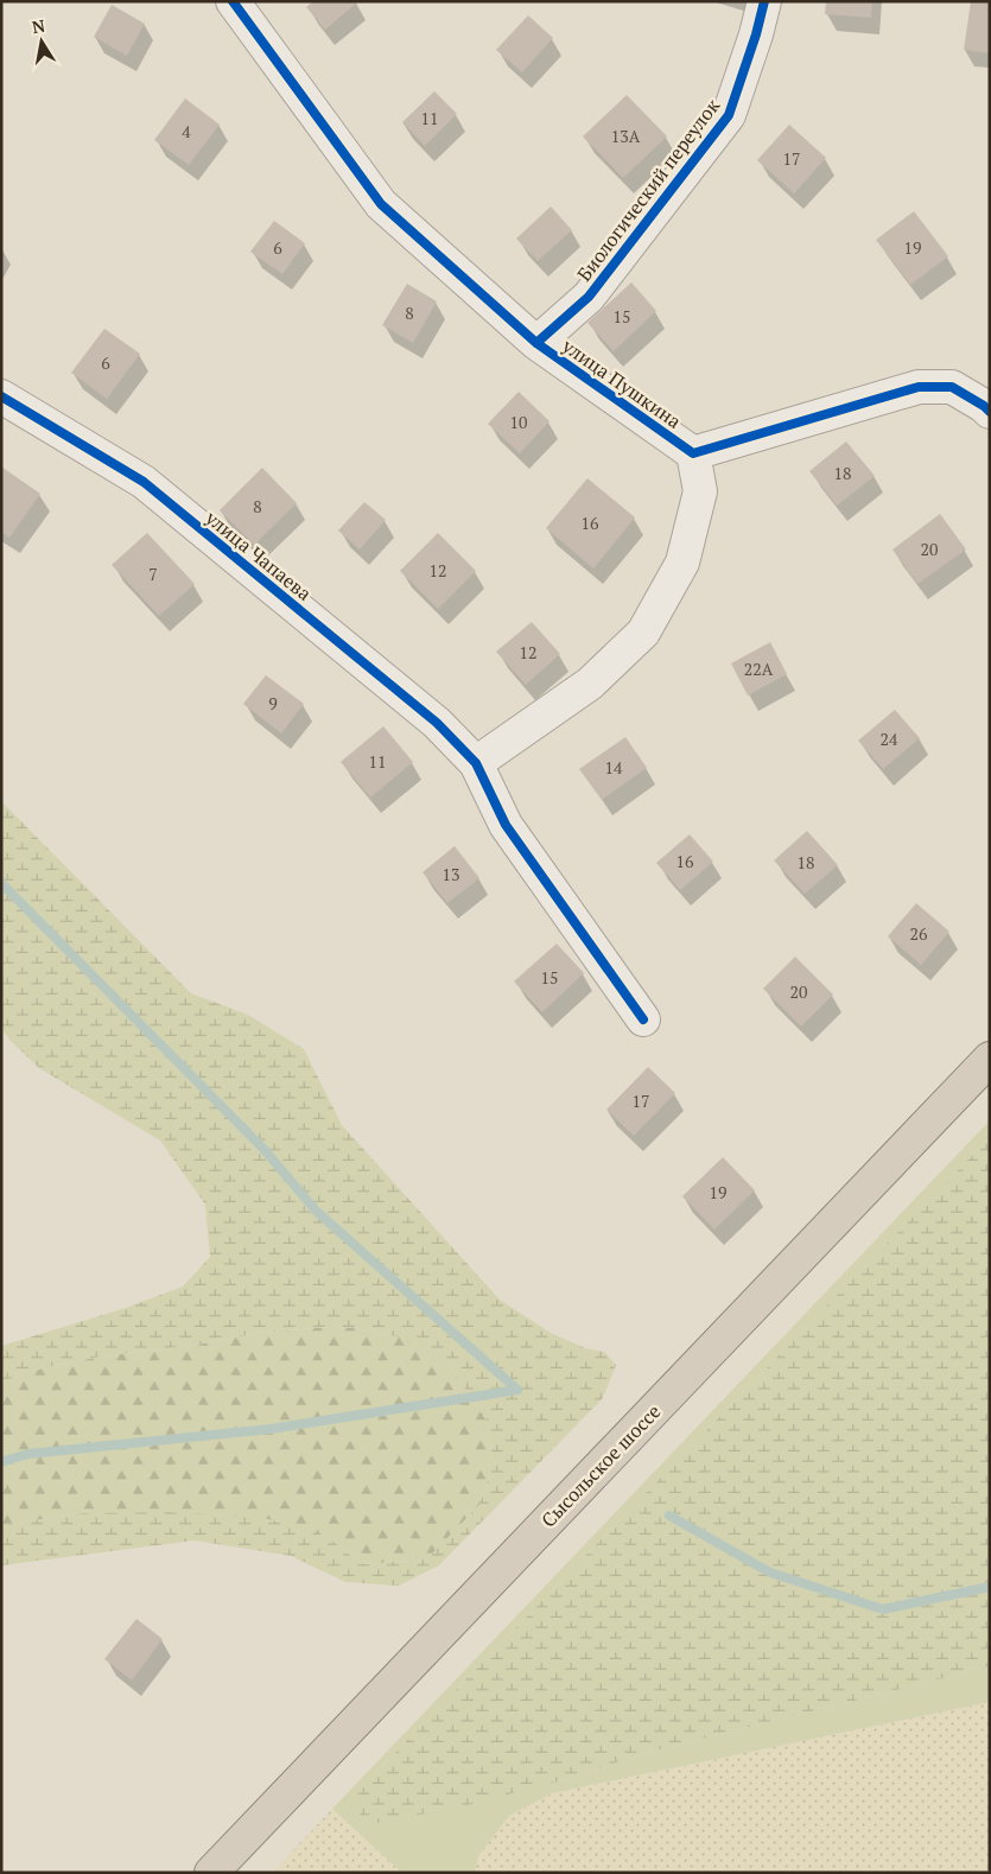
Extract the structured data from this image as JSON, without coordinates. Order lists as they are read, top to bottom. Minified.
{"streets":{"highway":["Сысольское шоссе"],"street":["Биологический переулок","улица Пушкина","улица Чапаева"]},"crossings":[["Биологический переулок","улица Пушкина"]],"house_numbers":["11","4","13А","17","6","19","8","15","6","10","18","8","16","20","12","7","12","22А","9","24","11","14","16","18","13","26","15","20","17","19"],"north":"top"}
